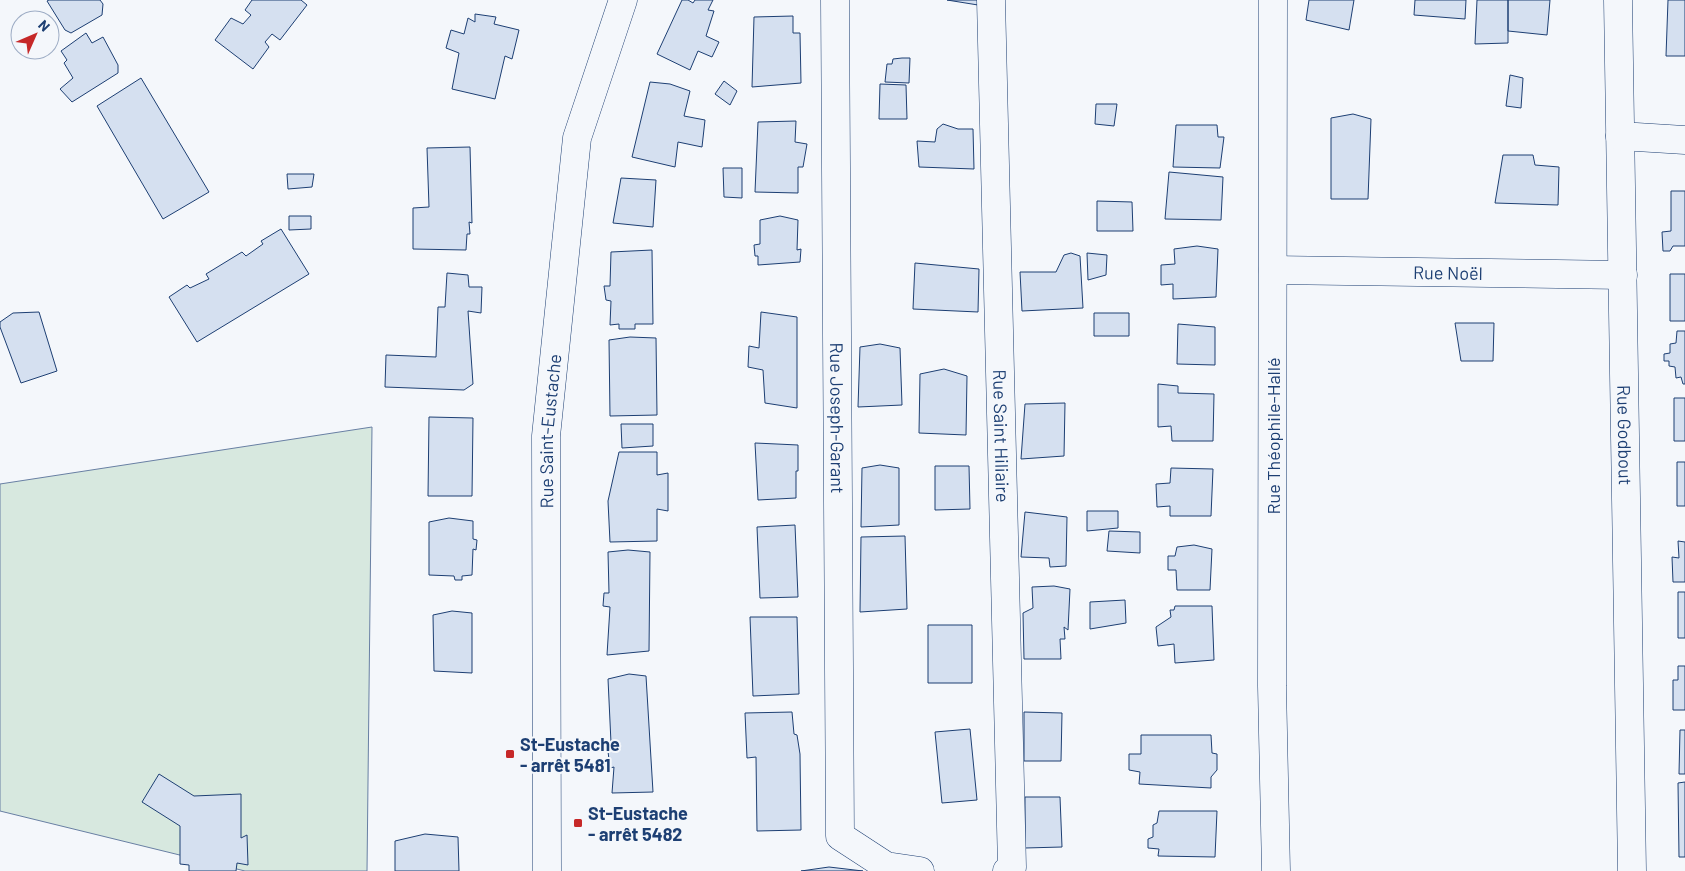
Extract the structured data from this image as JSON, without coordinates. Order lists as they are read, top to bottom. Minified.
{"streets":{"street":["Rue Noël","Rue Joseph-Garant","Rue Saint-Eustache","Rue Godbout","Rue Théophile-Hallé","Rue Saint Hiliaire"]},"crossings":[["Rue Noël","Rue Godbout"],["Rue Noël","Rue Théophile-Hallé"]],"places":{"transit":["St-Eustache - arrêt 5481","St-Eustache - arrêt 5482"]},"north":"top right"}
